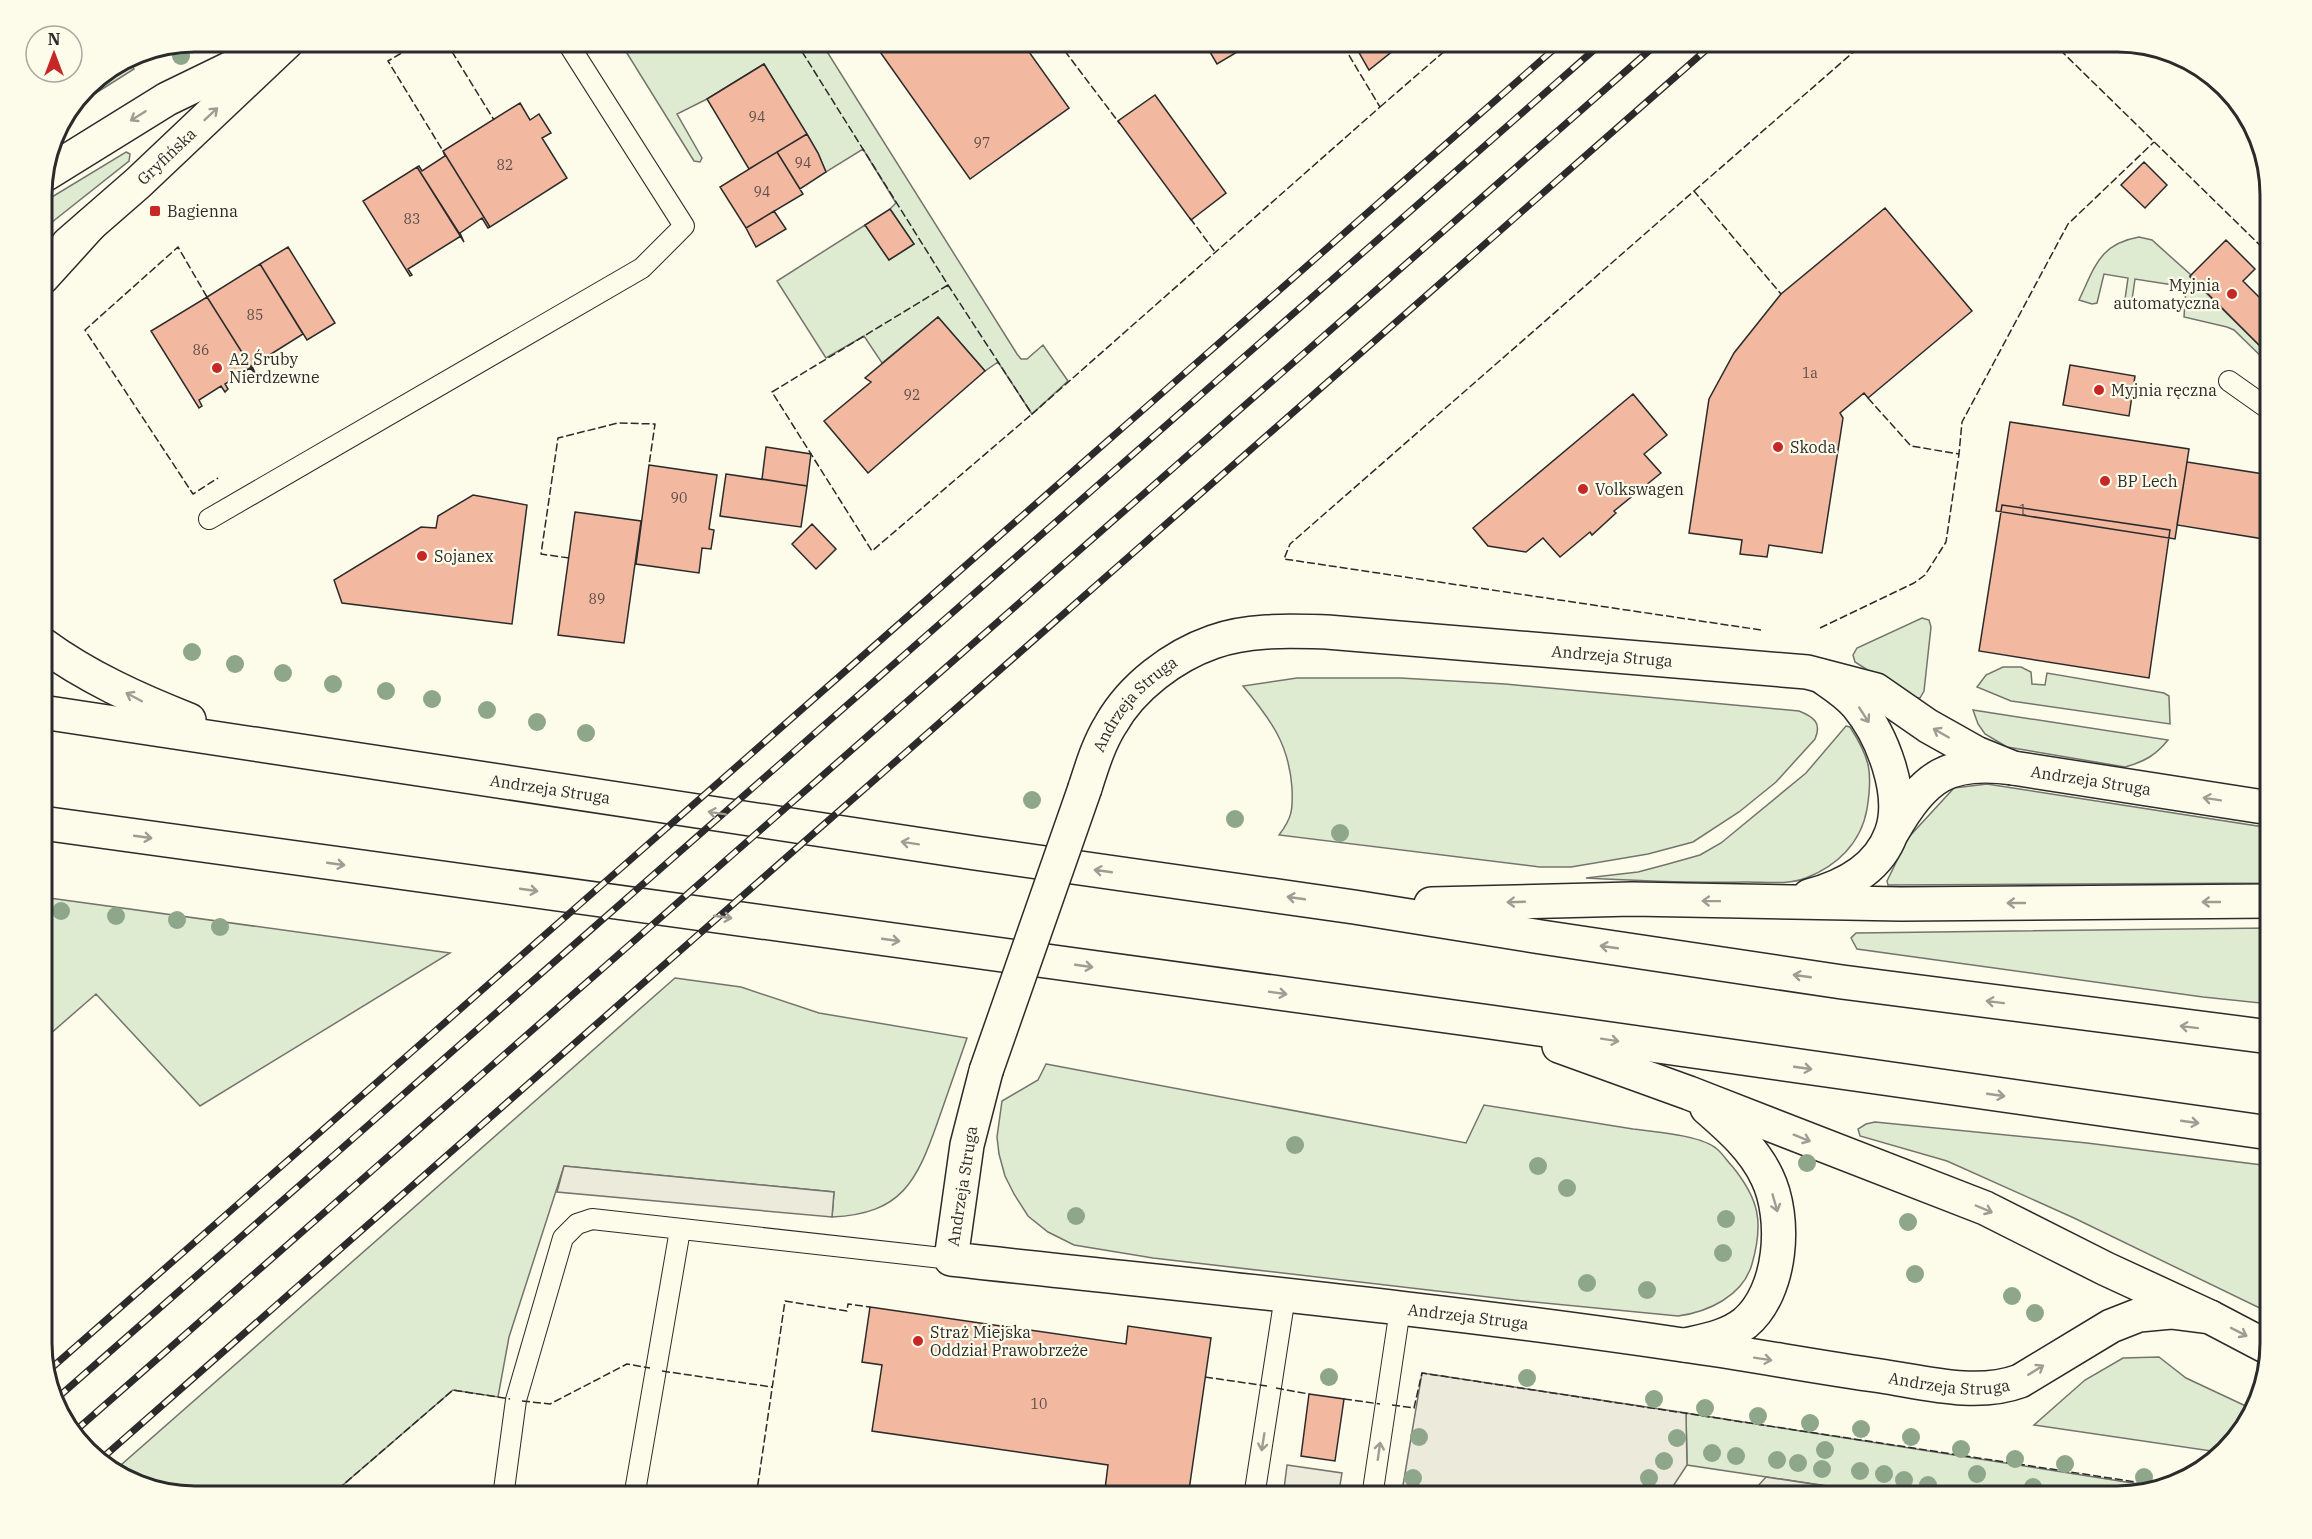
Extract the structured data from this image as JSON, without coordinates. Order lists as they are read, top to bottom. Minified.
{"streets":{"main road":["Gryfińska","Andrzeja Struga"]},"places":{"transit":["Bagienna"],"other":["Myjnia automatyczna","A2 Śruby Nierdzewne","Myjnia ręczna","Skoda","BP Lech","Volkswagen","Sojanex","Straż Miejska Oddział Prawobrzeże"]},"house_numbers":["94","97","94","82","94","83","85","86","1a","92","90","1","89","10"],"north":"top"}
